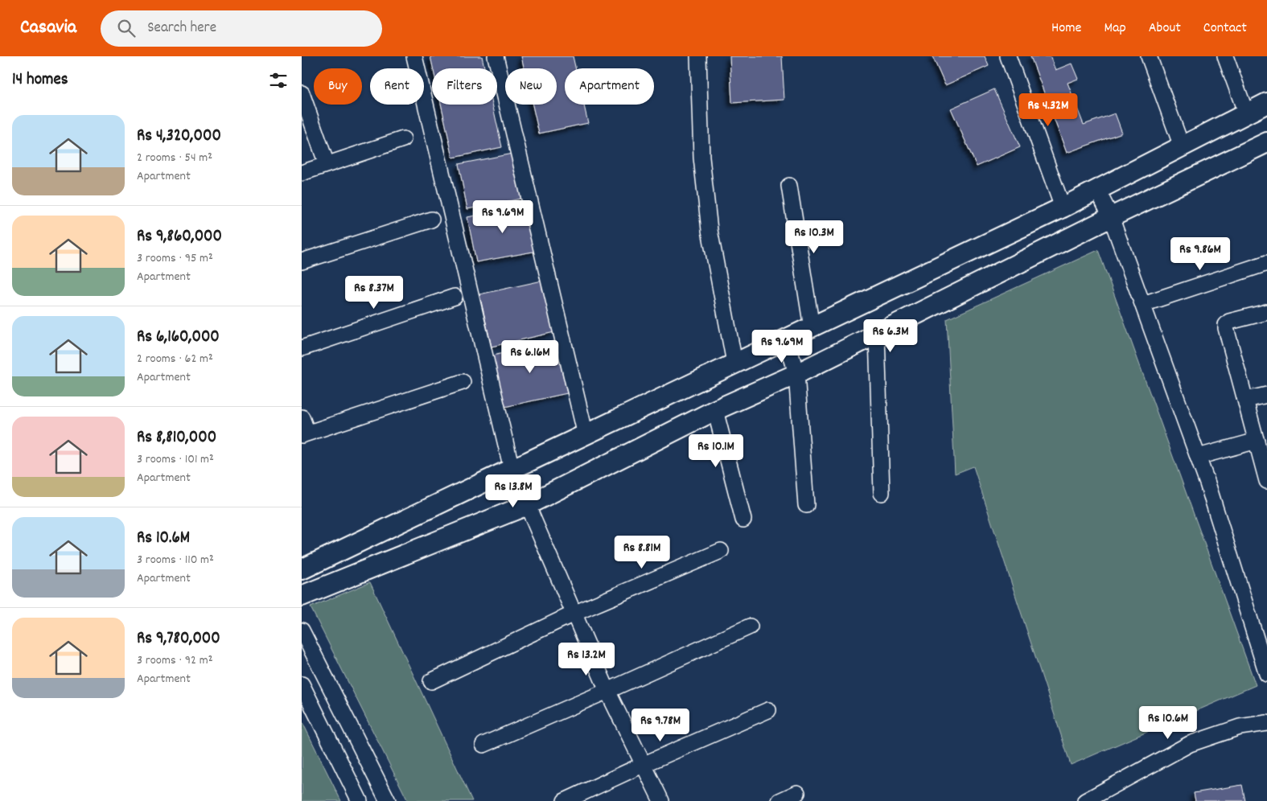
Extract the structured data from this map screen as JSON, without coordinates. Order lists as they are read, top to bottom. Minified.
{"page":{"header":"Casavia","search":"Search here","nav":["Home","Map","About","Contact"],"heading":"14 homes","chip":["Buy","Rent","Filters","New","Apartment"],"price":["Rs 4.32M","Rs 9.69M","Rs 10.3M","Rs 9.86M","Rs 8.37M","Rs 6.3M","Rs 9.69M","Rs 6.16M","Rs 10.1M","Rs 13.8M","Rs 8.81M","Rs 13.2M","Rs 10.6M","Rs 9.78M"],"list":[{"name":"Rs 4,320,000","note":"2 rooms · 54 m² · Apartment"},{"name":"Rs 9,860,000","note":"3 rooms · 95 m² · Apartment"},{"name":"Rs 6,160,000","note":"2 rooms · 62 m² · Apartment"},{"name":"Rs 8,810,000","note":"3 rooms · 101 m² · Apartment"},{"name":"Rs 10.6M","note":"3 rooms · 110 m² · Apartment"},{"name":"Rs 9,780,000","note":"3 rooms · 92 m² · Apartment"}]}}
